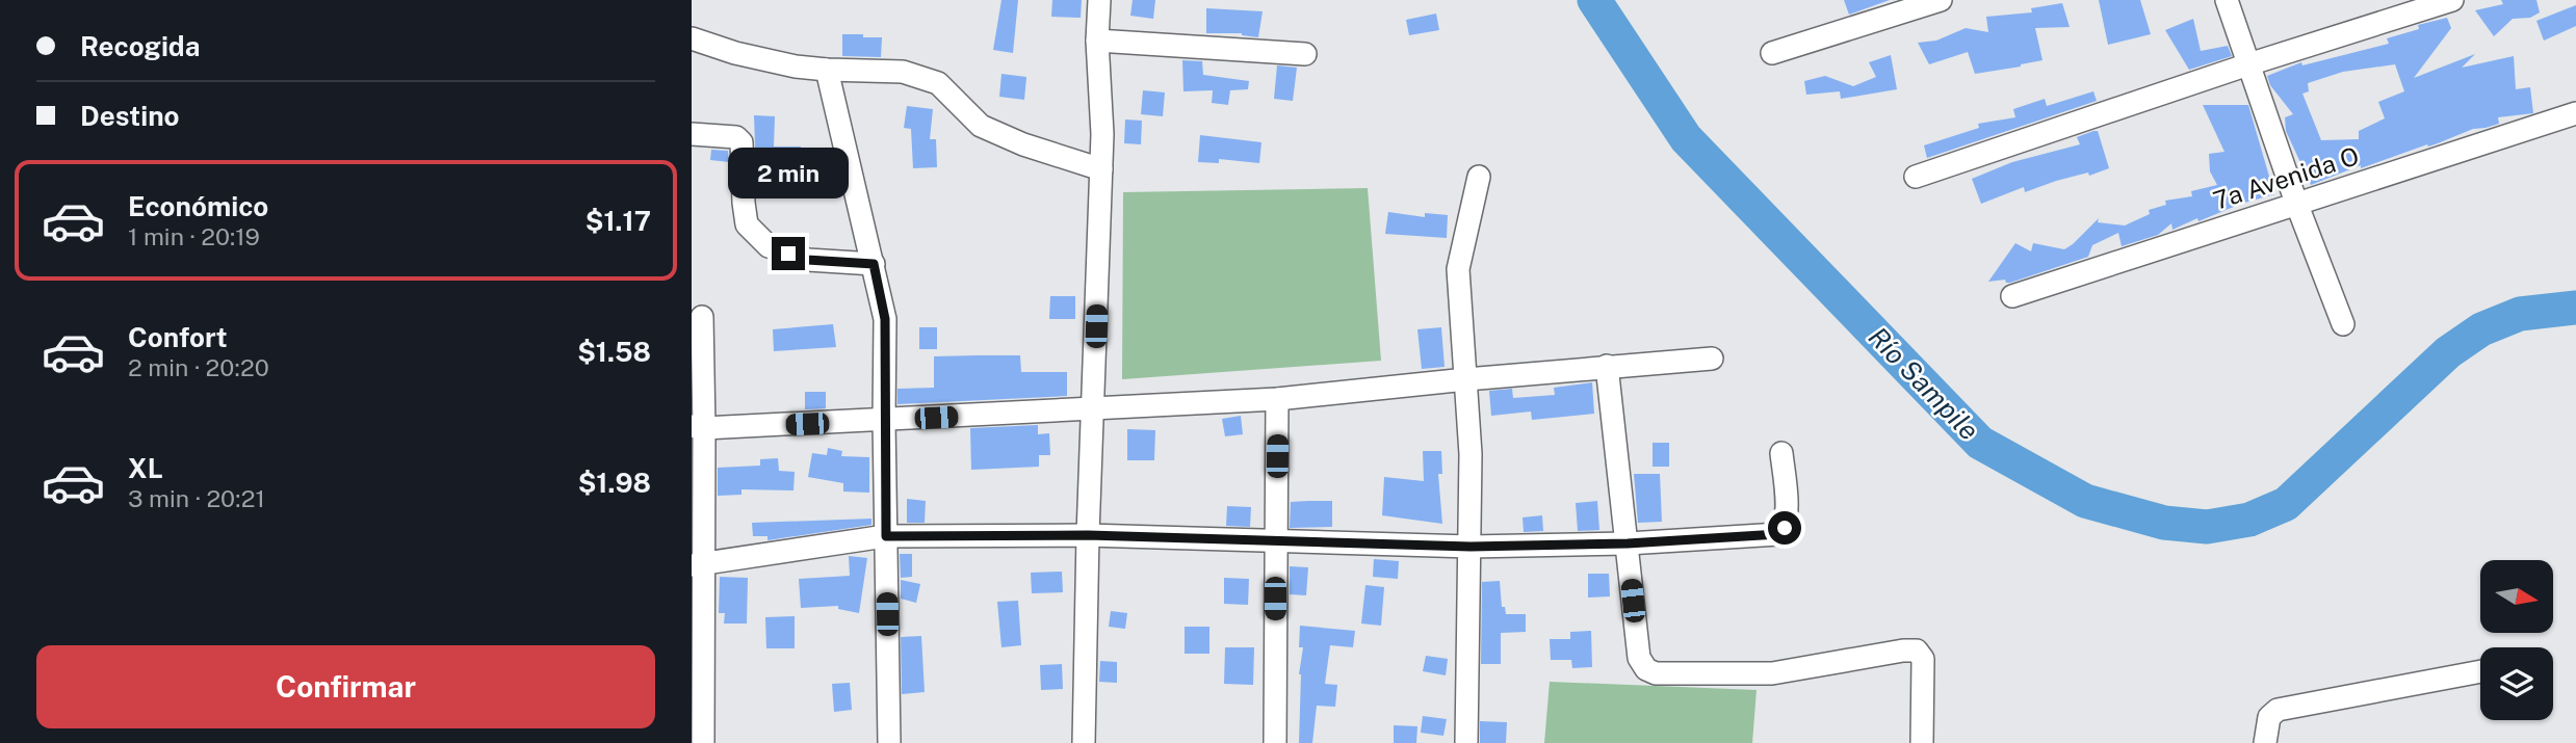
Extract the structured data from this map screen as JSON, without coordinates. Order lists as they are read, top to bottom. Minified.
{"streets":{"street":["7a Avenida O"]},"water":["Río Sampile"],"north":"right","page":{"banner":["Recogida","Destino"],"bubble":"2 min","list":[{"name":"Económico","note":"1 min · 20:19","value":"$1.17"},{"name":"Confort","note":"2 min · 20:20","value":"$1.58"},{"name":"XL","note":"3 min · 20:21","value":"$1.98"}],"buttons":"Confirmar"}}
